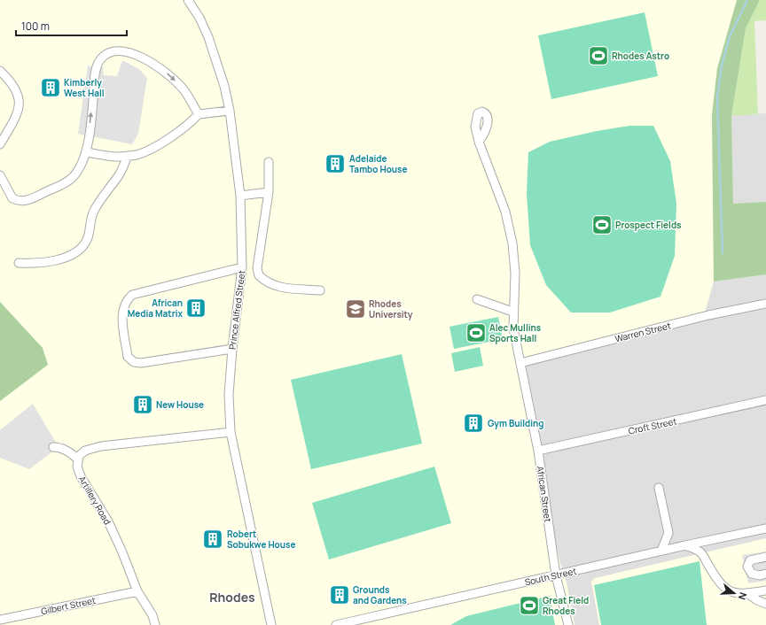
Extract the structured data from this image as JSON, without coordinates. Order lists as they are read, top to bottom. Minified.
{"streets":{"street":["Prince Alfred Street","Warren Street","Croft Street","African Street","Artillery Road","South Street","Gilbert Street"]},"crossings":[["Warren Street","African Street"],["Croft Street","African Street"],["African Street","South Street"],["Artillery Road","Gilbert Street"]],"districts":["Rhodes"],"places":{"sports":["Rhodes Astro","Prospect Fields","Alec Mullins Sports Hall","Great Field Rhodes"],"building":["Kimberly West Hall","Adelaide Tambo House","African Media Matrix","New House","Gym Building","Robert Sobukwe House","Grounds and Gardens"],"school or university":["Rhodes University"]},"scale_bar":"100 m","north":"right"}
